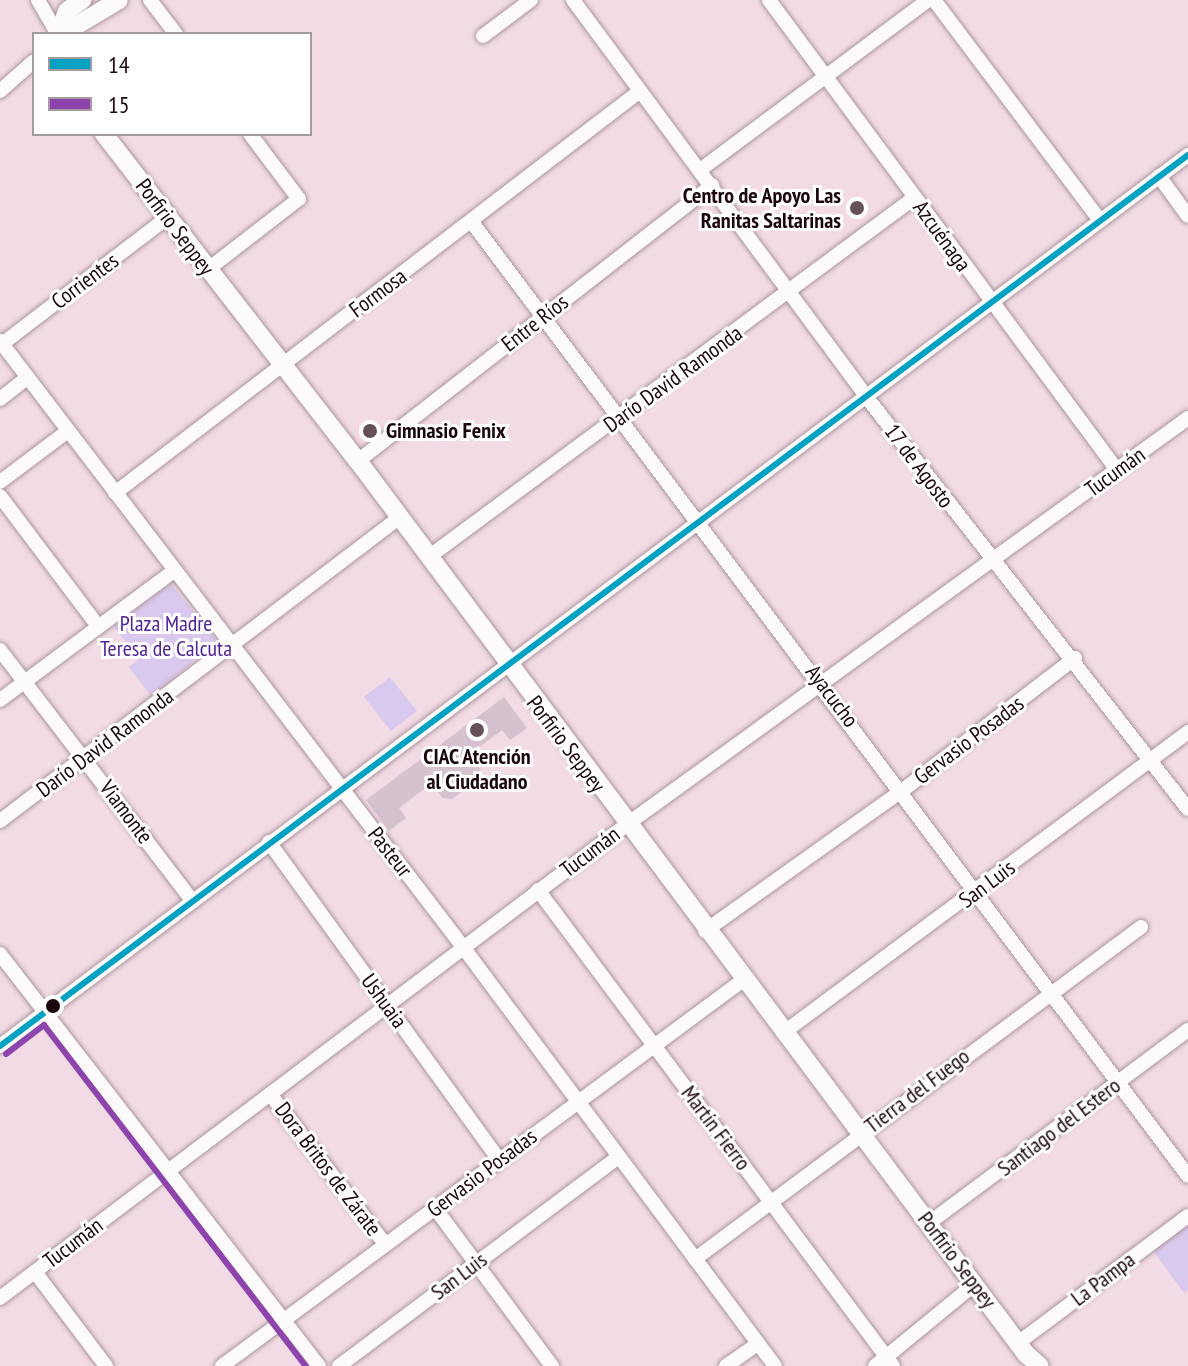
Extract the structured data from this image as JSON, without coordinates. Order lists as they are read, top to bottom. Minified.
{"streets":{"main road":["Porfirio Seppey"],"street":["Azcuénaga","Corrientes","Formosa","Entre Ríos","Darío David Ramonda","17 de Agosto","Tucumán","Ayacucho","Gervasio Posadas","Viamonte","Pasteur","San Luis","Ushuaia","Tierra del Fuego","Santiago del Estero","Martín Fierro","Dora Britos de Zárate","La Pampa"]},"crossings":[["Porfirio Seppey","Corrientes"],["Porfirio Seppey","Formosa"],["Porfirio Seppey","Entre Ríos"],["Porfirio Seppey","Darío David Ramonda"],["Porfirio Seppey","Tucumán"],["Porfirio Seppey","Gervasio Posadas"],["Porfirio Seppey","San Luis"],["Porfirio Seppey","Tierra del Fuego"],["Porfirio Seppey","Santiago del Estero"],["Porfirio Seppey","La Pampa"],["Azcuénaga","Darío David Ramonda"],["Azcuénaga","Tucumán"],["Corrientes","Pasteur"],["Formosa","17 de Agosto"],["Formosa","Ayacucho"],["Formosa","Pasteur"],["Entre Ríos","17 de Agosto"],["Entre Ríos","Ayacucho"],["Darío David Ramonda","17 de Agosto"],["Darío David Ramonda","Ayacucho"],["Darío David Ramonda","Viamonte"],["Darío David Ramonda","Pasteur"],["17 de Agosto","Tucumán"],["17 de Agosto","Gervasio Posadas"],["17 de Agosto","San Luis"],["Tucumán","Ayacucho"],["Tucumán","Pasteur"],["Tucumán","Ushuaia"],["Tucumán","Martín Fierro"],["Tucumán","Dora Britos de Zárate"],["Ayacucho","Gervasio Posadas"],["Ayacucho","San Luis"],["Ayacucho","Tierra del Fuego"],["Ayacucho","Santiago del Estero"],["Gervasio Posadas","Pasteur"],["Gervasio Posadas","Ushuaia"],["Gervasio Posadas","Martín Fierro"],["Gervasio Posadas","Dora Britos de Zárate"],["Pasteur","San Luis"],["Pasteur","Tierra del Fuego"],["Tierra del Fuego","Martín Fierro"]],"parks":["Plaza Madre Teresa de Calcuta"],"places":["Centro de Apoyo Las Ranitas Saltarinas","Gimnasio Fenix","CIAC Atención al Ciudadano"],"lines":["transit line 14","transit line 15"],"legend":["14","15"]}
